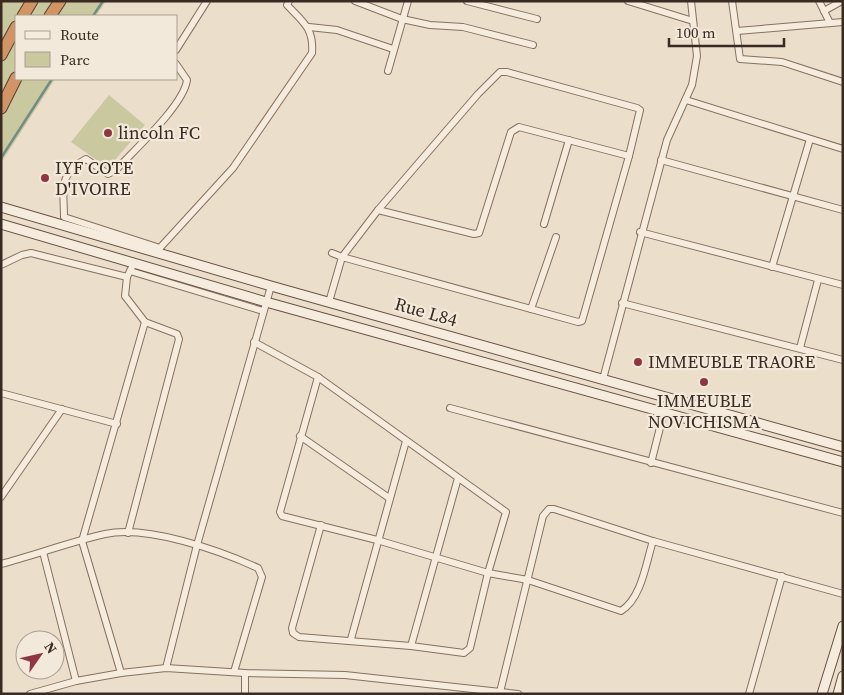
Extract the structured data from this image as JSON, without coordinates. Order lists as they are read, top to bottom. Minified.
{"streets":{"main road":["Rue L84"]},"places":["lincoln FC","IYF COTE D'IVOIRE","IMMEUBLE TRAORE","IMMEUBLE NOVICHISMA"],"legend":["Route","Parc"],"scale_bar":"100 m","north":"top right"}
